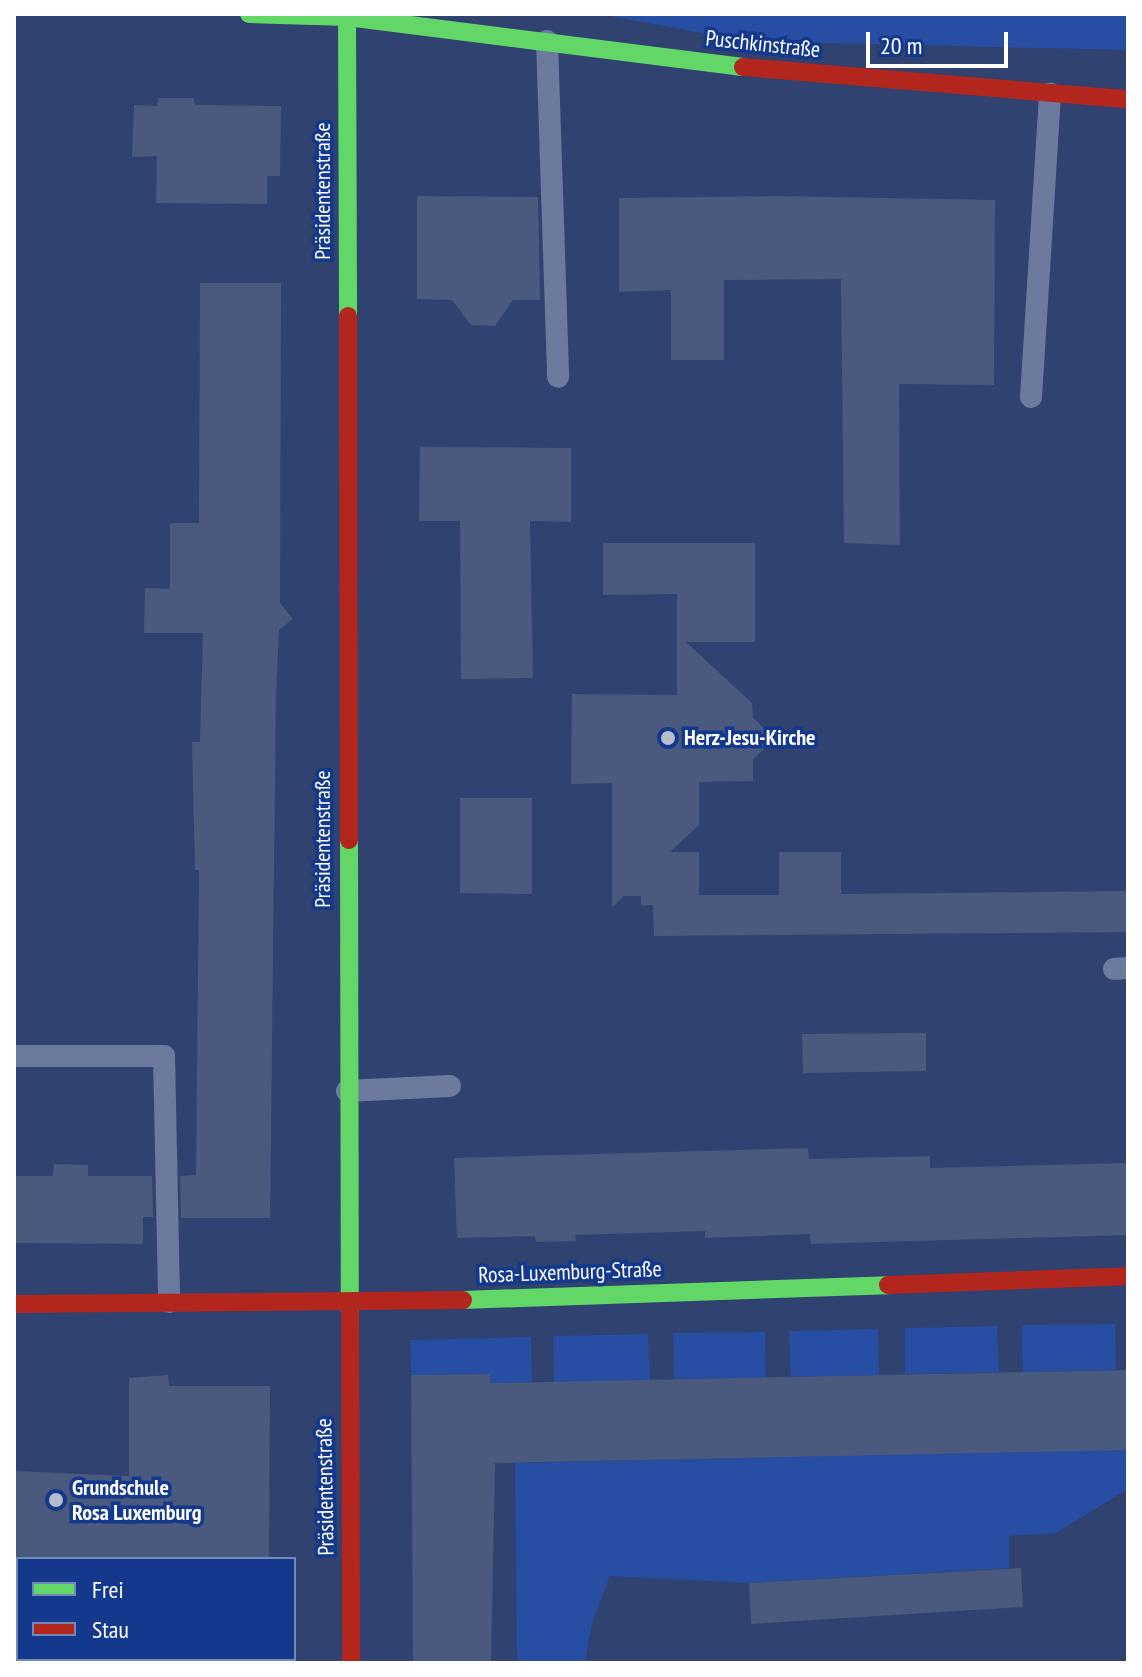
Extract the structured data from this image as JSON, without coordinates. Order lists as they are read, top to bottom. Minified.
{"streets":{"street":["Puschkinstraße","Präsidentenstraße","Rosa-Luxemburg-Straße"]},"crossings":[["Puschkinstraße","Präsidentenstraße"],["Präsidentenstraße","Rosa-Luxemburg-Straße"]],"places":["Herz-Jesu-Kirche","Grundschule Rosa Luxemburg"],"legend":["Frei","Stau"],"scale_bar":"20 m"}
